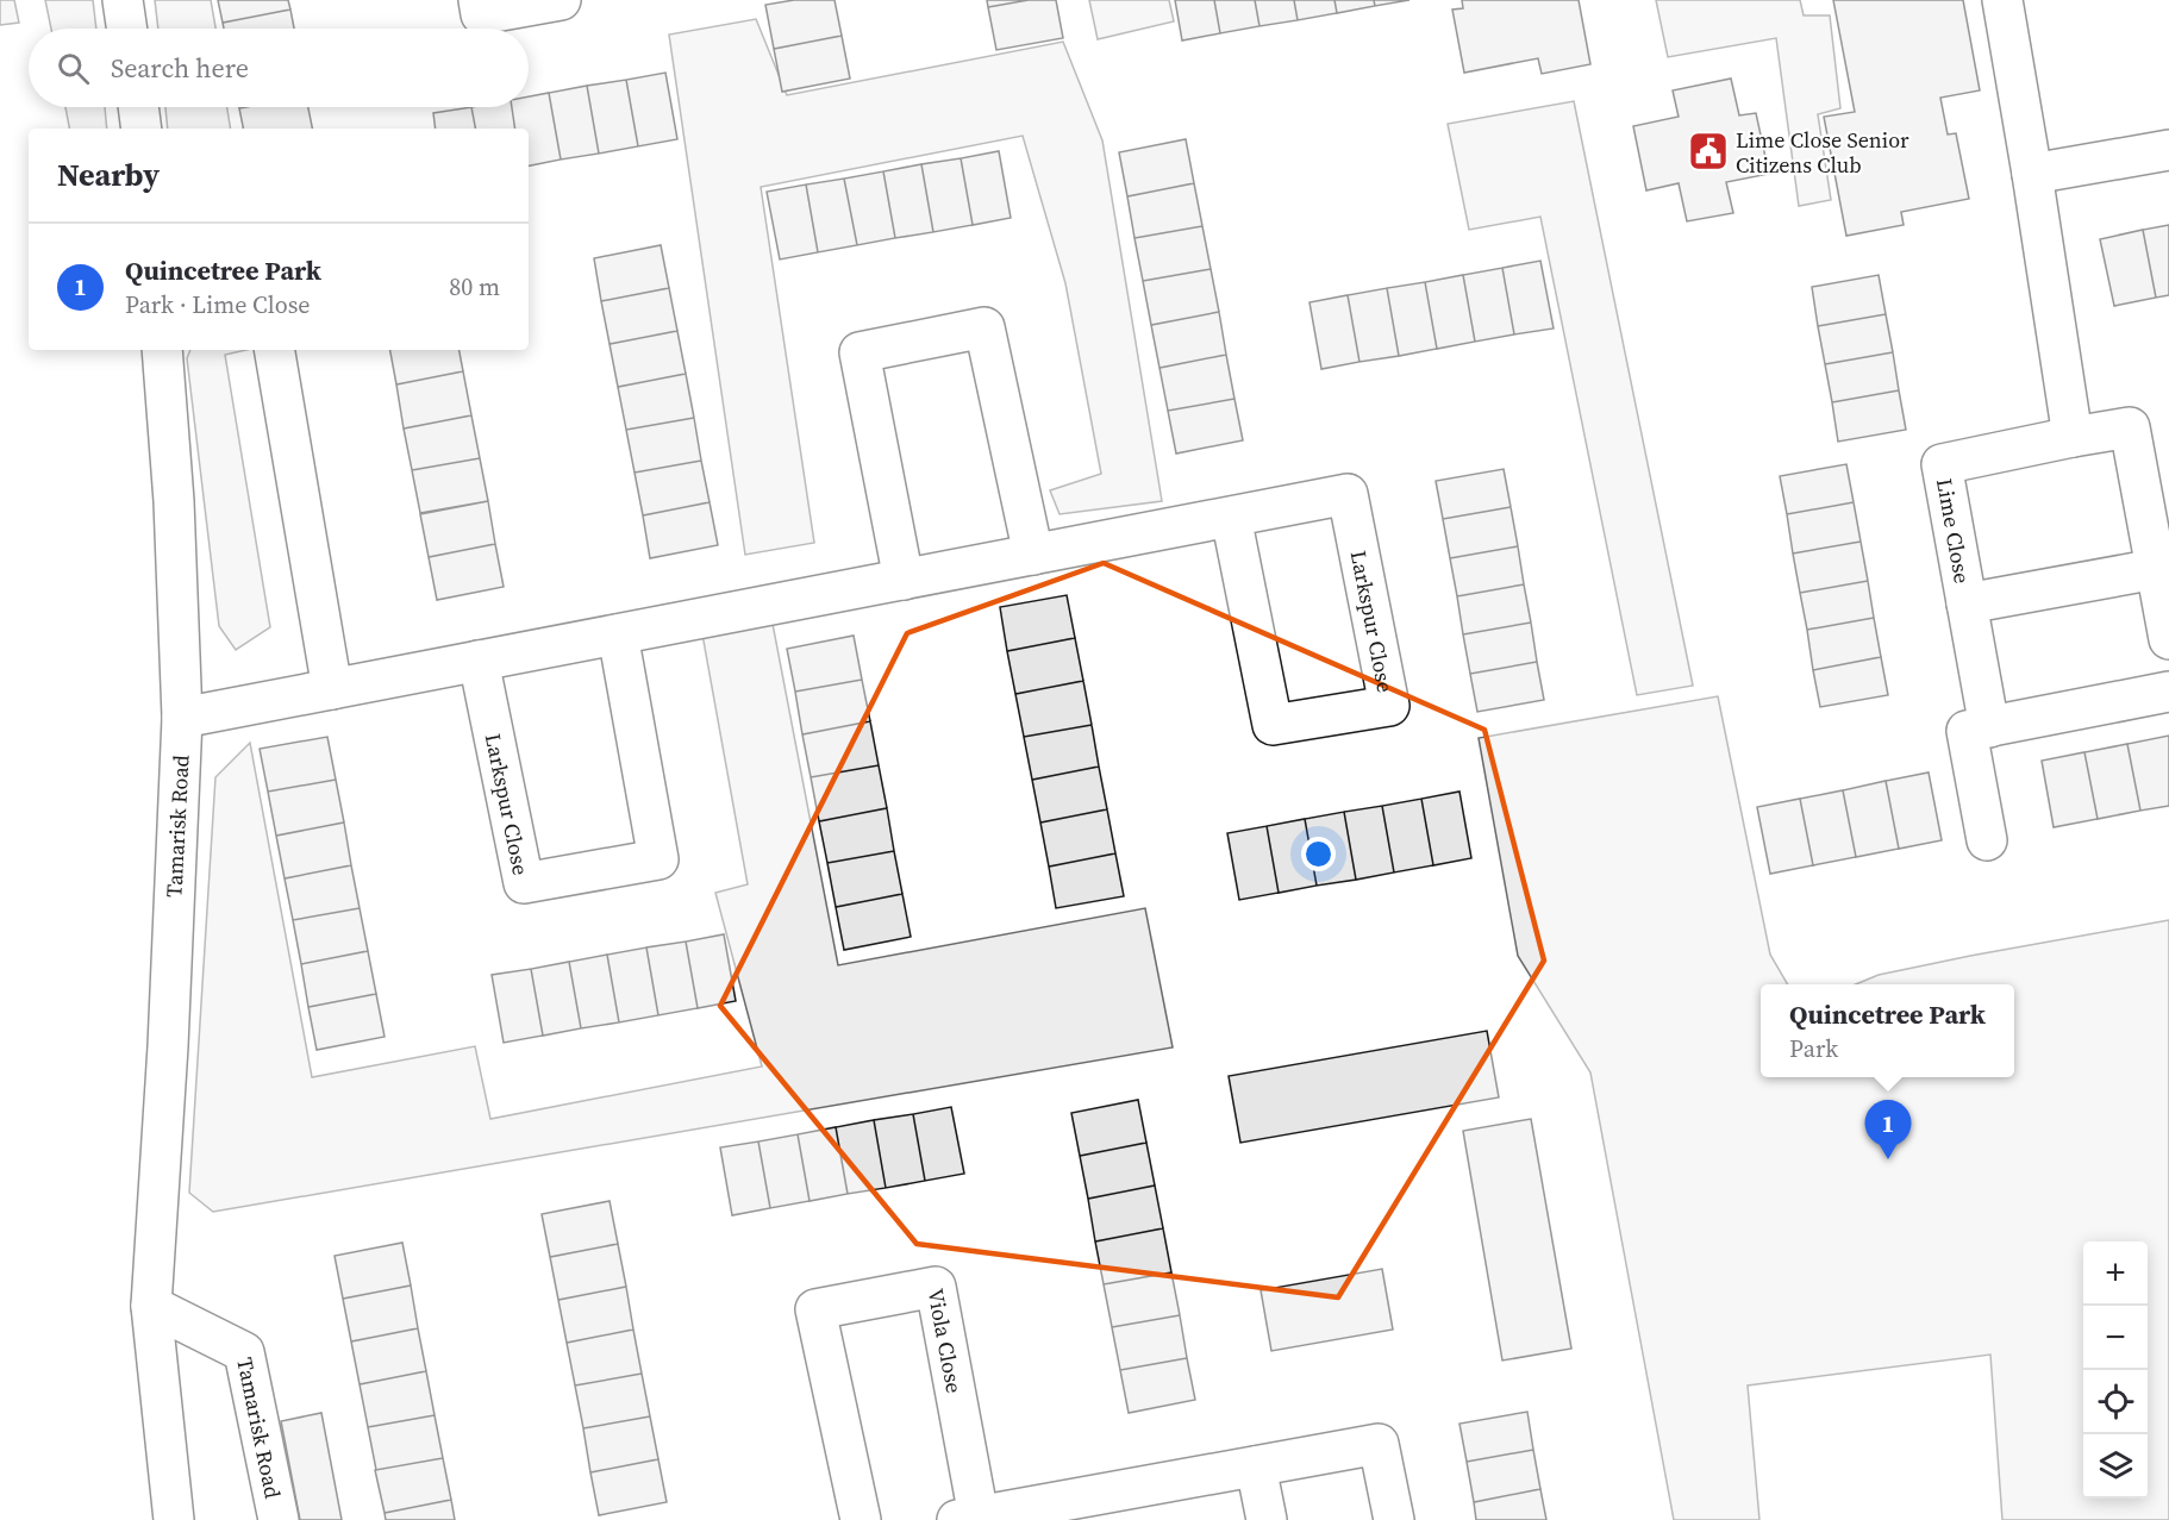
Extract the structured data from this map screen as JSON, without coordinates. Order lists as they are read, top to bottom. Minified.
{"streets":{"street":["Lime Close","Larkspur Close","Tamarisk Road","Viola Close"]},"crossings":[["Larkspur Close","Tamarisk Road"]],"places":{"public building":["Lime Close Senior Citizens Club"]},"page":{"search":"Search here","heading":"Nearby","list":[{"mark":"1","name":"Quincetree Park","note":"Park · Lime Close","value":"80 m"}],"popup":["Quincetree Park","Park"],"pins":"1","map_buttons":["+","−"]}}
